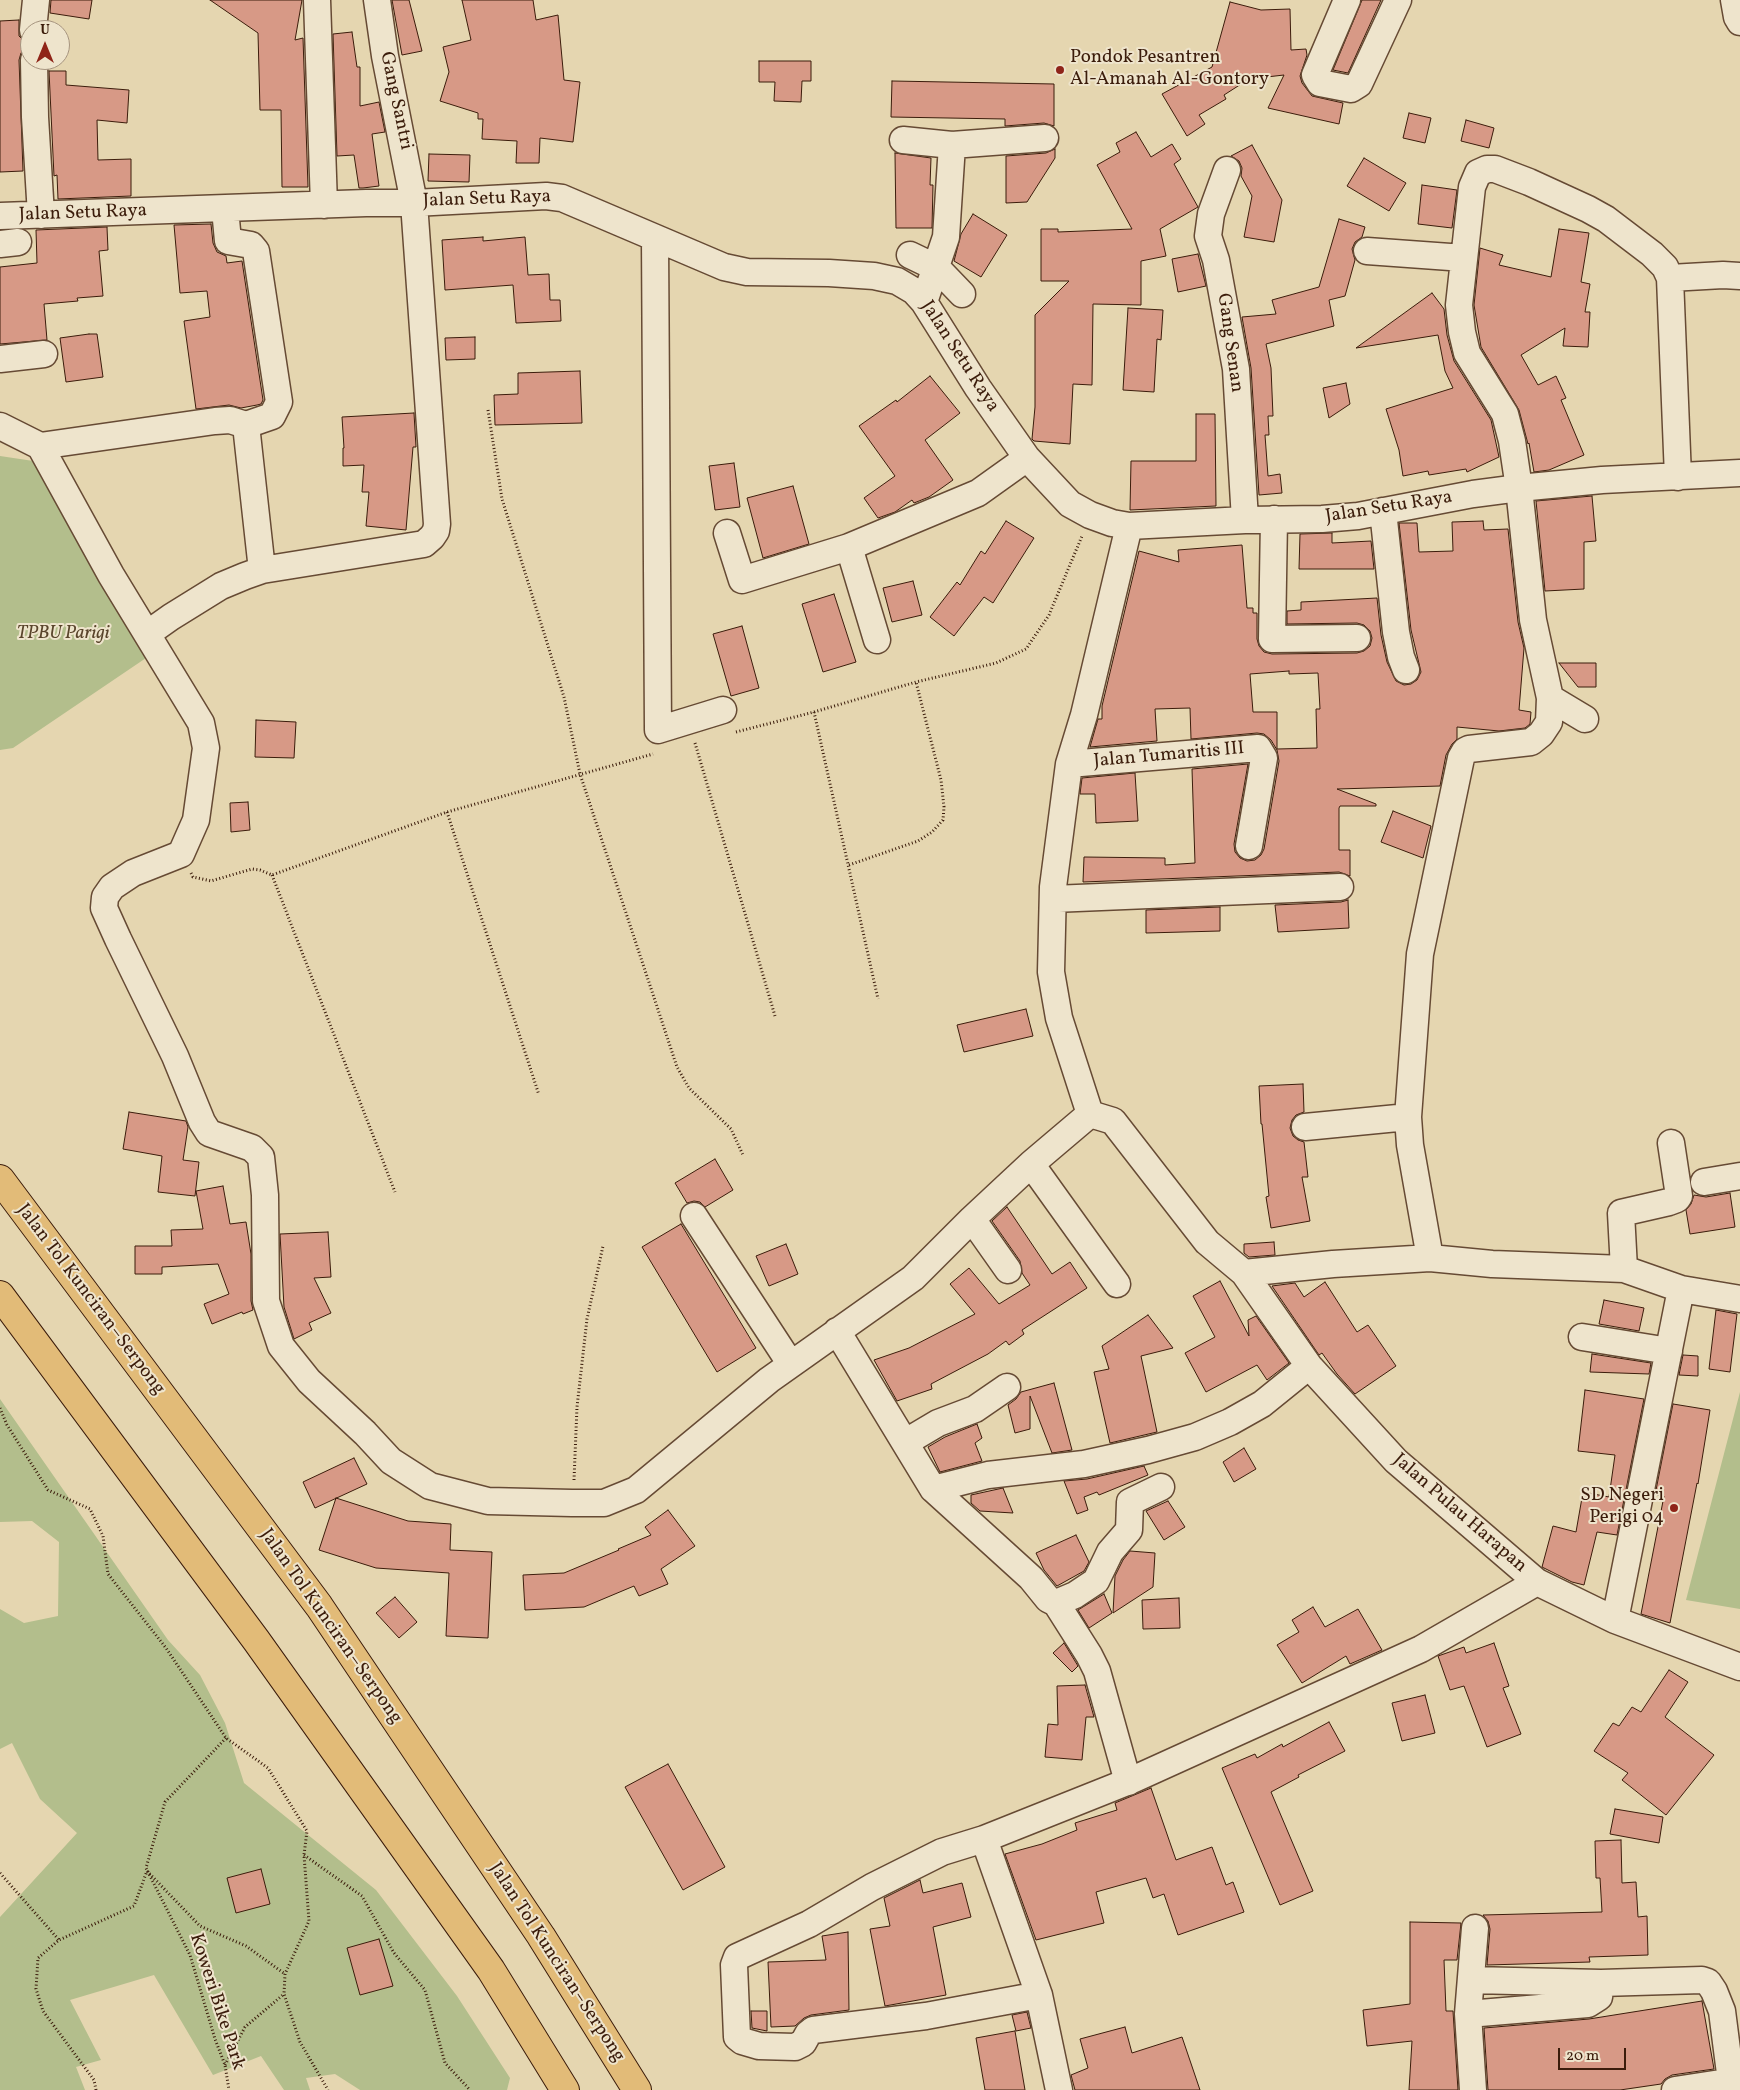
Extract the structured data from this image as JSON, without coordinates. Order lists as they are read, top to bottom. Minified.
{"streets":{"highway":["Jalan Tol Kunciran–Serpong"],"street":["Gang Santri","Jalan Setu Raya","Gang Senan","Jalan Tumaritis III","Jalan Pulau Harapan"],"path":["Koweri Bike Park"]},"crossings":[["Gang Santri","Jalan Setu Raya"],["Jalan Setu Raya","Gang Senan"]],"parks":["TPBU Parigi"],"places":["Pondok Pesantren Al-Amanah Al-Gontory","SD Negeri Perigi 04"],"scale_bar":"20 m","north":"top"}
